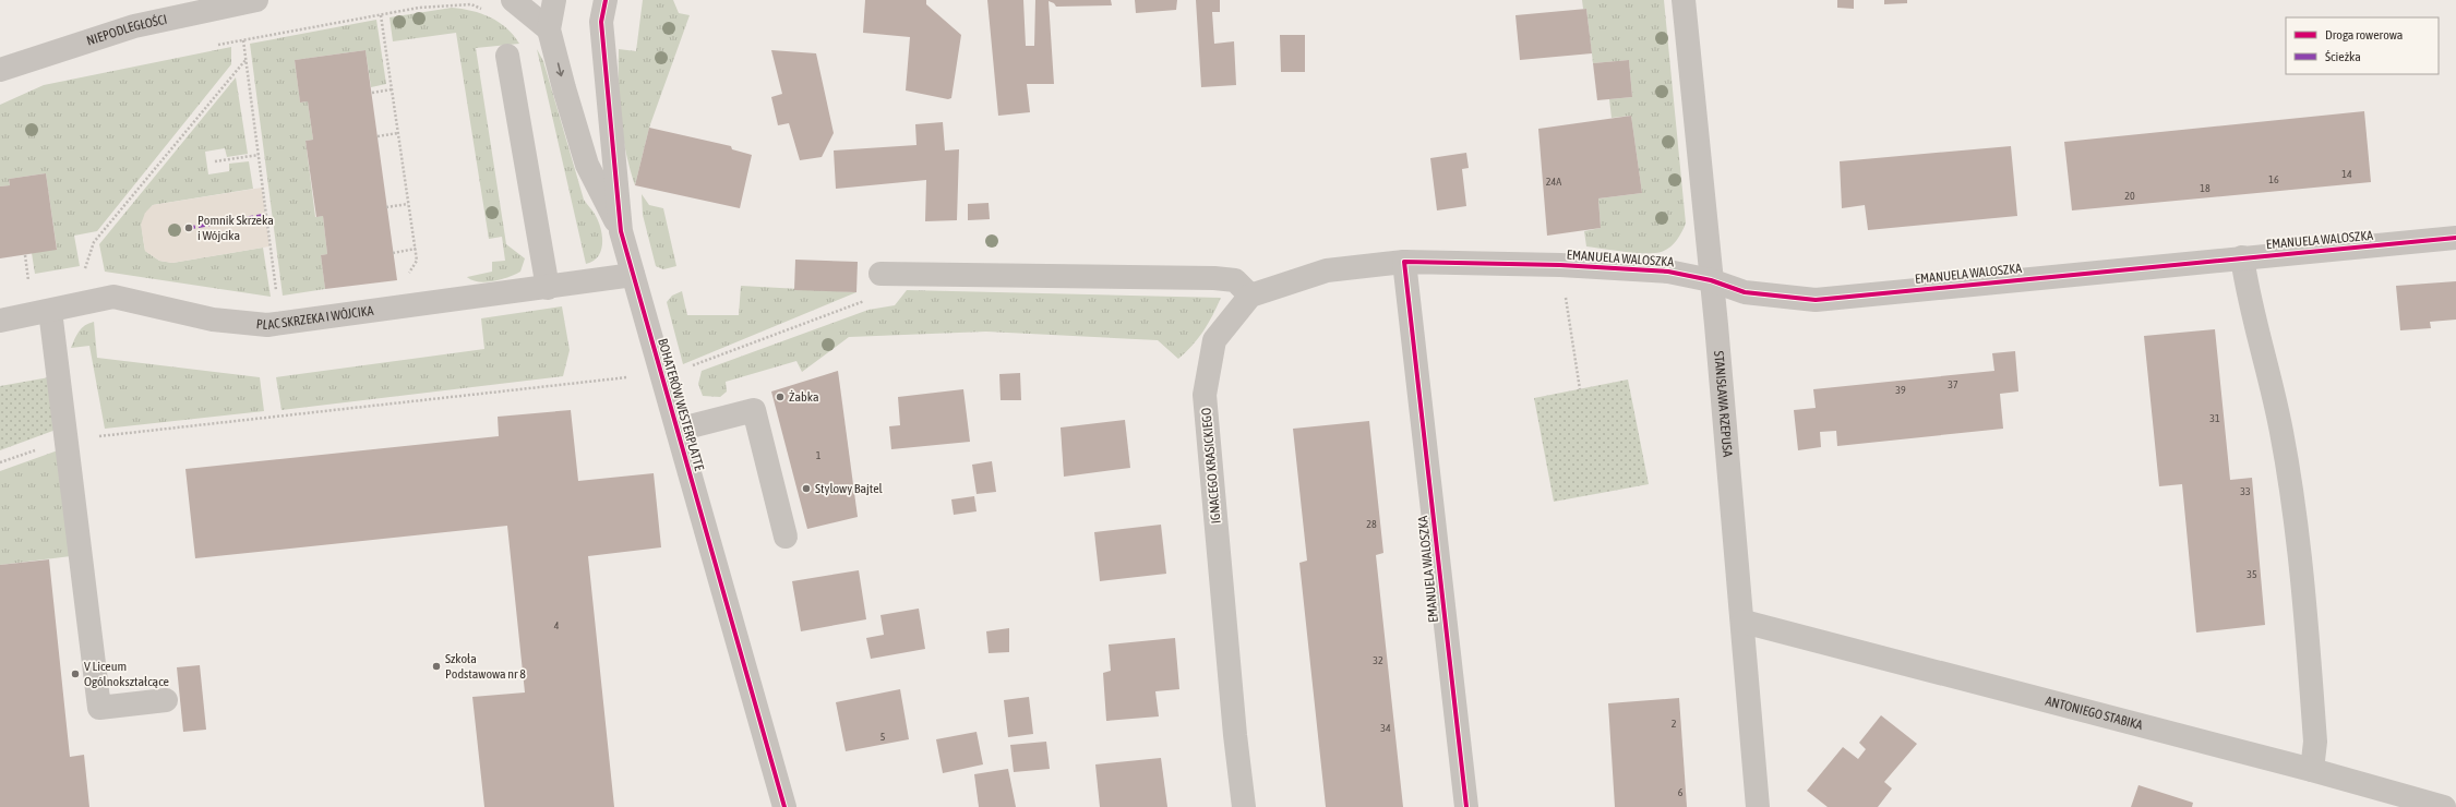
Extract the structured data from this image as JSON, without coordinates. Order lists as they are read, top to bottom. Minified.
{"streets":{"street":["NIEPODLEGŁOŚCI","EMANUELA WALOSZKA","PLAC SKRZEKA I WÓJCIKA","STANISŁAWA RZEPUSA","BOHATERÓW WESTERPLATTE","IGNACEGO KRASICKIEGO","ANTONIEGO STABIKA"]},"crossings":[["EMANUELA WALOSZKA","STANISŁAWA RZEPUSA"],["PLAC SKRZEKA I WÓJCIKA","BOHATERÓW WESTERPLATTE"],["STANISŁAWA RZEPUSA","ANTONIEGO STABIKA"]],"places":["Pomnik Skrzeka i Wójcika","Żabka","Stylowy Bajtel","Szkoła Podstawowa nr 8","V Liceum Ogólnokształcące"],"house_numbers":["14","16","24A","18","20","37","39","31","1","33","28","35","4","32","2","34","5","6"],"legend":["Droga rowerowa","Ścieżka"]}
